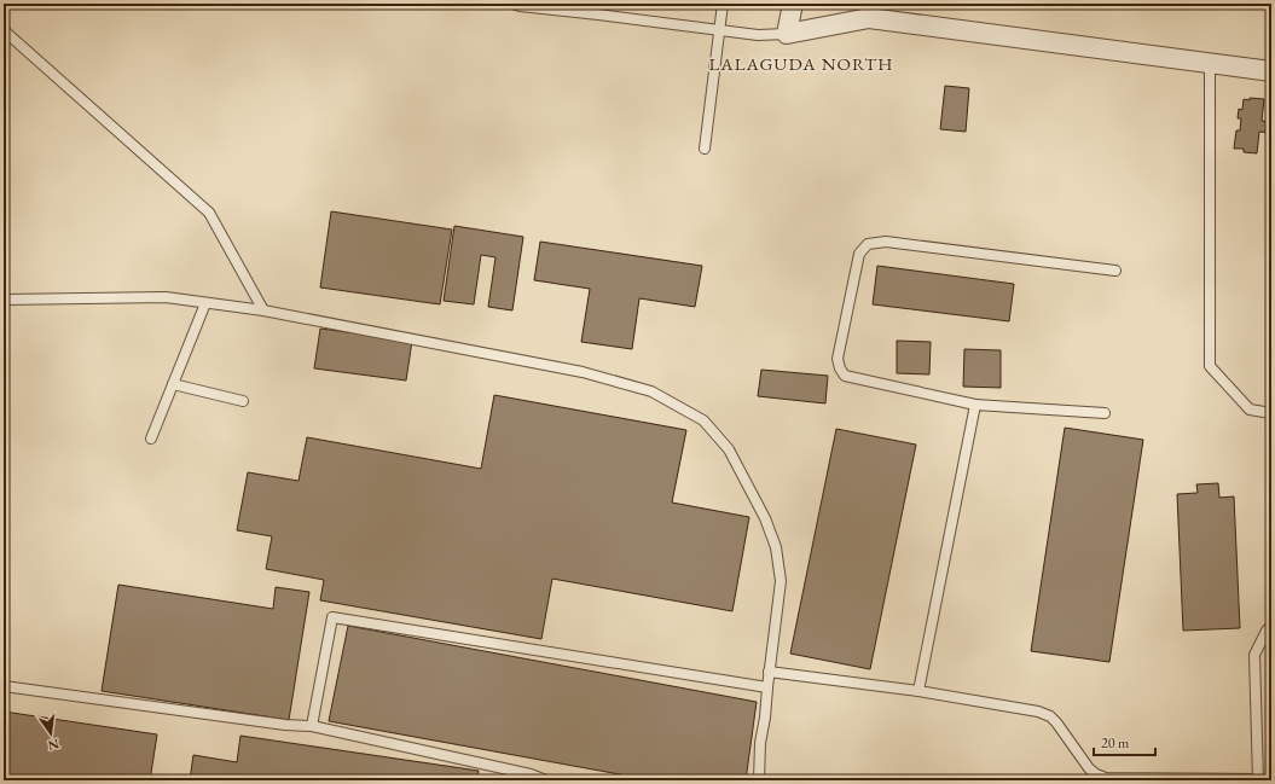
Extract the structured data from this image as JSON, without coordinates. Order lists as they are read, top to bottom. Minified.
{"districts":["LALAGUDA NORTH"],"scale_bar":"20 m","north":"bottom"}
